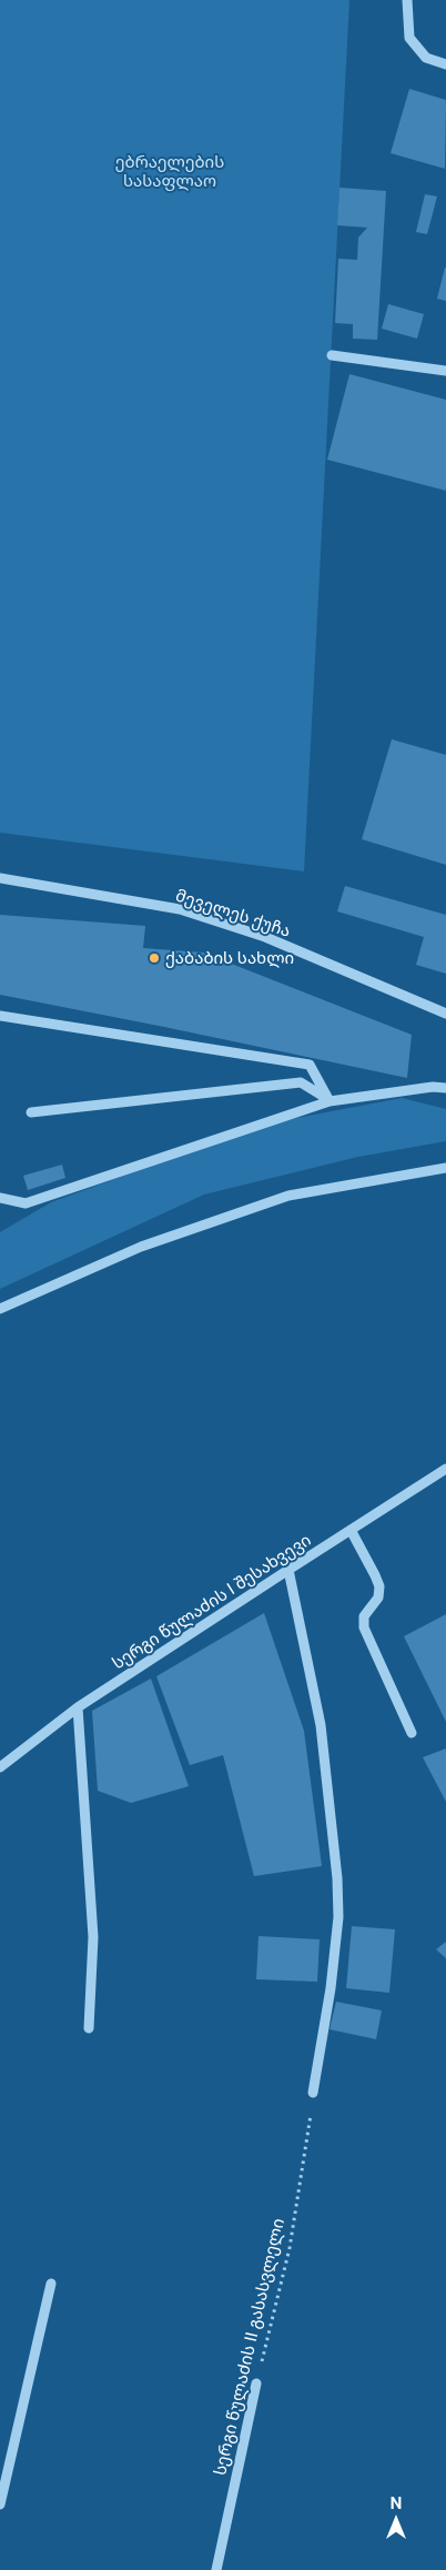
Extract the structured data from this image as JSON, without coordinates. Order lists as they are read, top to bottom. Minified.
{"streets":{"street":["მეველეს ქუჩა","სერგი წულაძის I შესახვევი","სერგი წულაძის II გასასვლელი"]},"parks":["ებრაელების სასაფლაო"],"places":["ქაბაბის სახლი"],"north":"top"}
